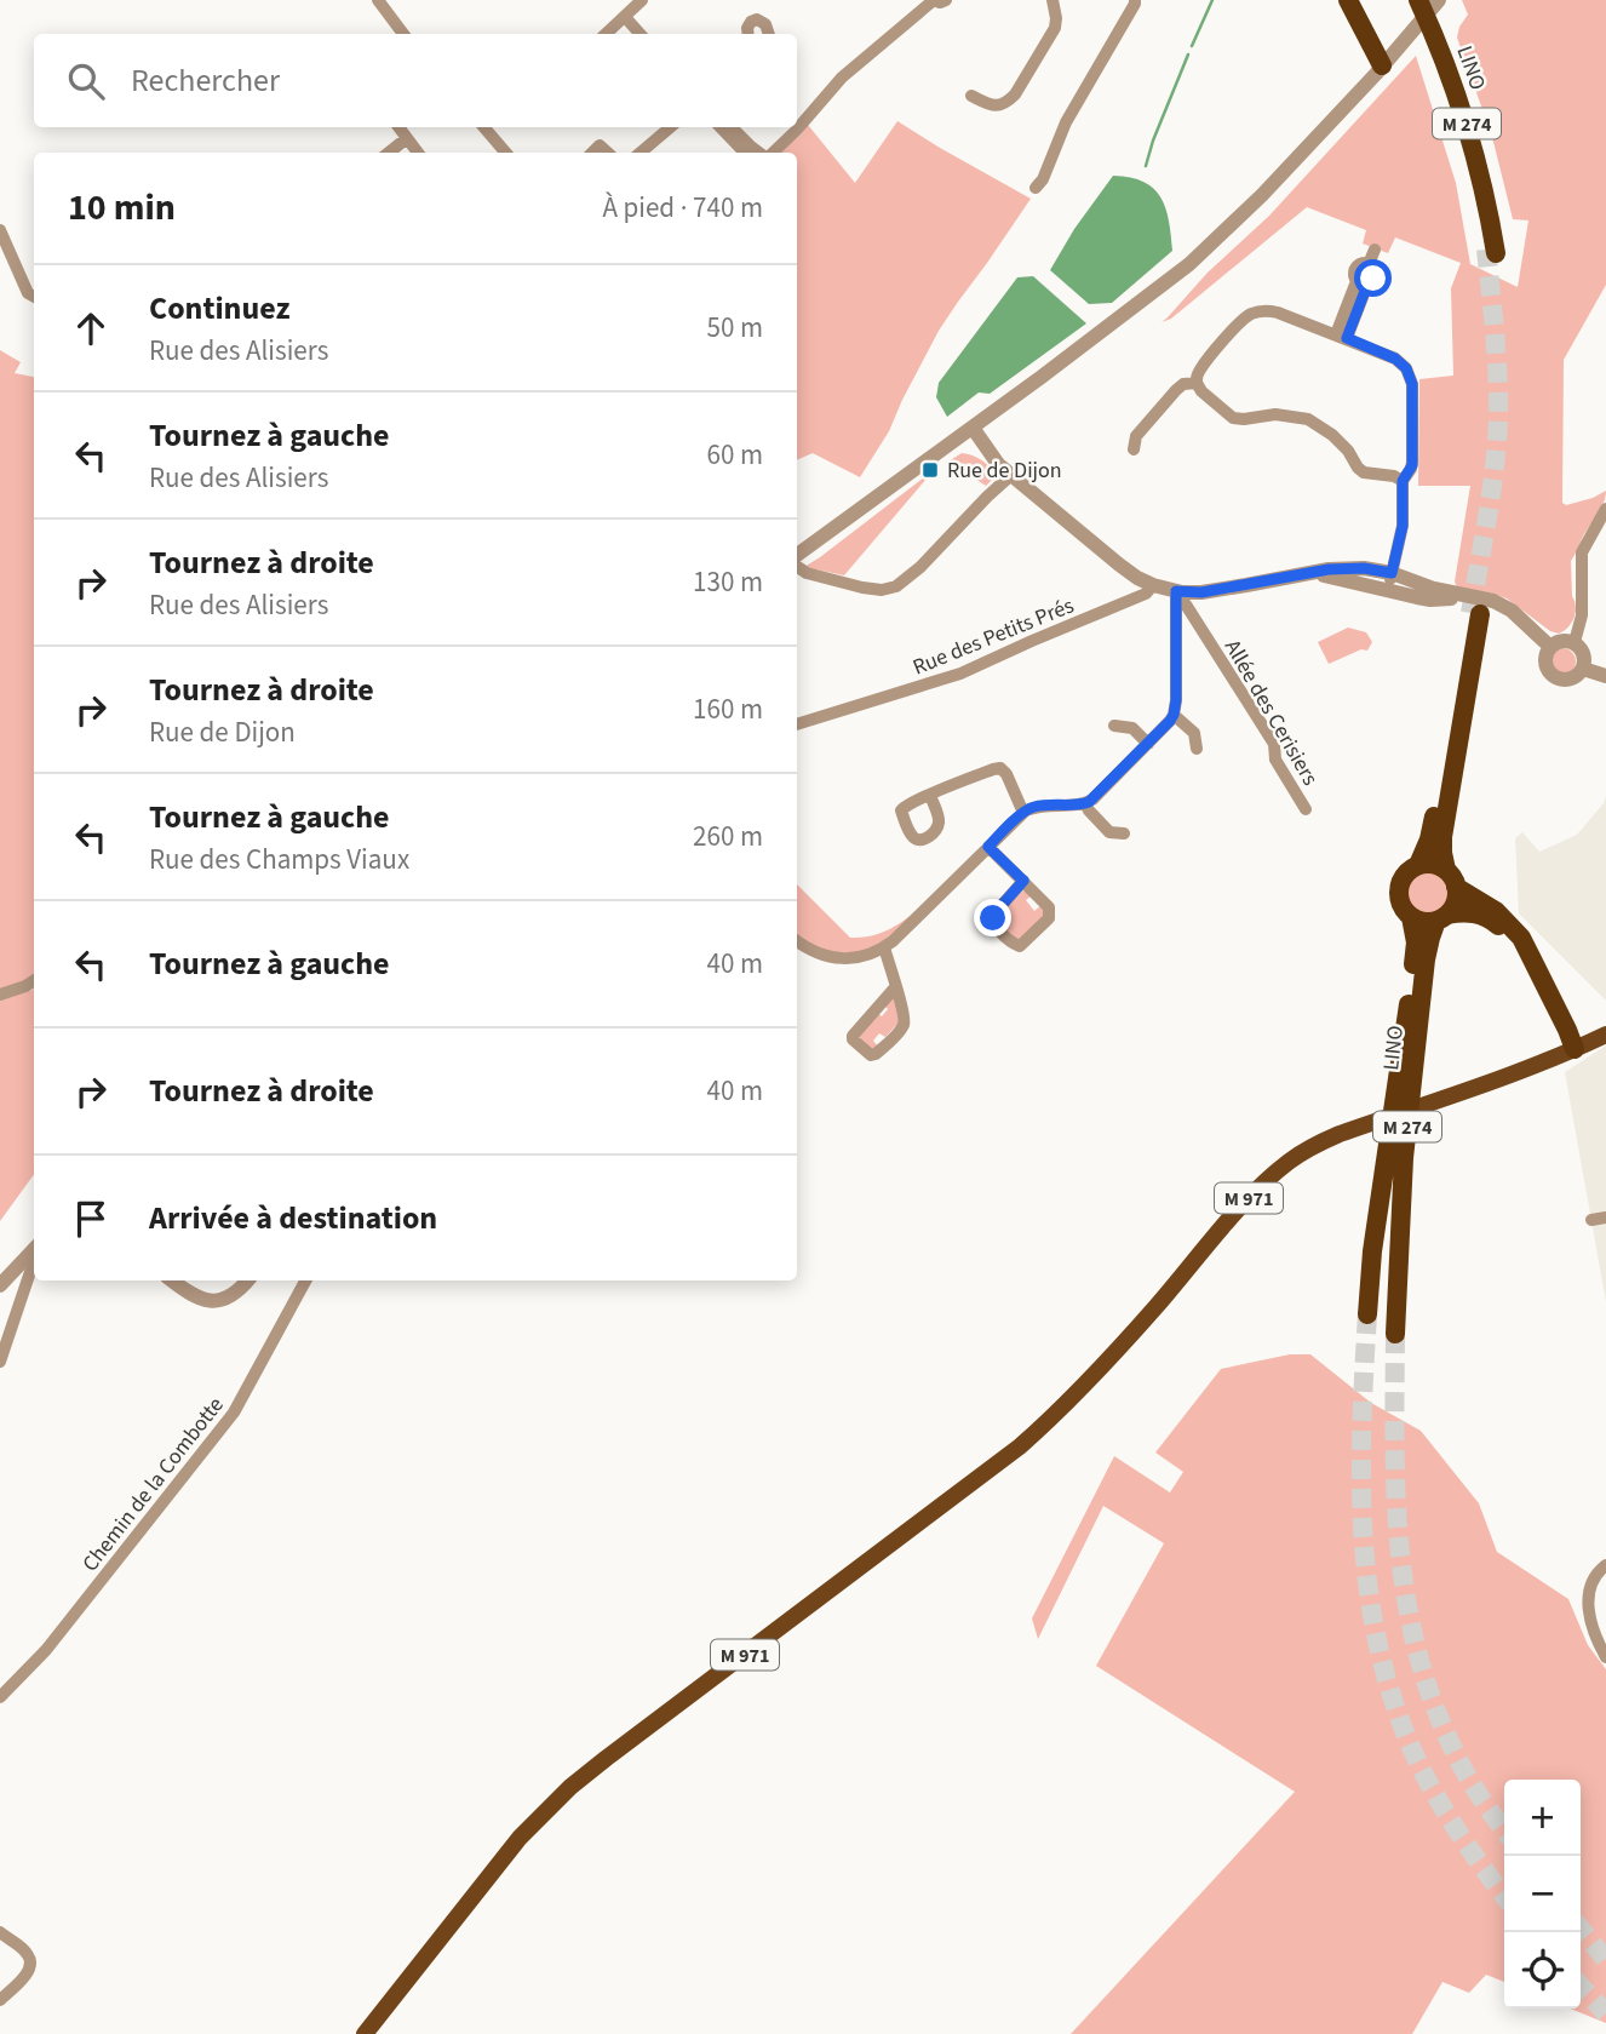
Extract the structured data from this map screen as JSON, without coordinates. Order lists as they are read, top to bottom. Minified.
{"streets":{"highway":["LINO","M 274"],"main road":["M 971"],"street":["Rue des Petits Prés","Allée des Cerisiers","Chemin de la Combotte"]},"places":{"transit":["Rue de Dijon"]},"page":{"search":"Rechercher","heading":["10 min","À pied · 740 m"],"list":[["Continuez","Rue des Alisiers","50 m"],["Tournez à gauche","Rue des Alisiers","60 m"],["Tournez à droite","Rue des Alisiers","130 m"],["Tournez à droite","Rue de Dijon","160 m"],["Tournez à gauche","Rue des Champs Viaux","260 m"],["Tournez à gauche","40 m"],["Tournez à droite","40 m"],"Arrivée à destination"],"map_buttons":["+","−"]}}
